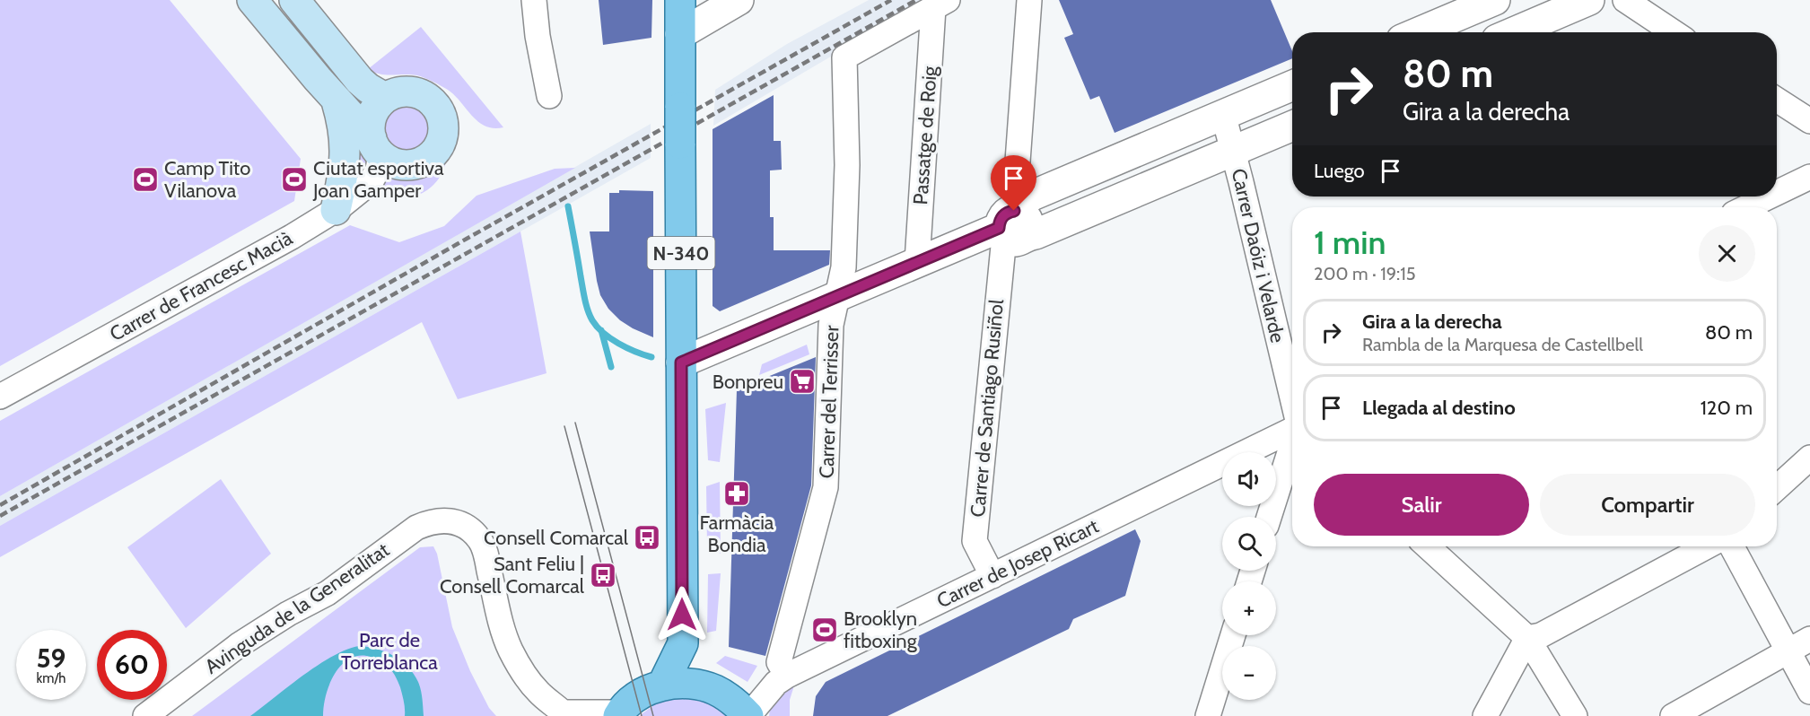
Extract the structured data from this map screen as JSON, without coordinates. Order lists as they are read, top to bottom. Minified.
{"streets":{"main road":["N-340"],"street":["Passatge de Roig","Carrer Daóiz i Velarde","Carrer de Francesc Macià","Carrer del Terrisser","Carrer de Santiago Rusiñol","Carrer de Josep Ricart","Avinguda de la Generalitat"]},"crossings":[["Passatge de Roig","Carrer del Terrisser"],["Carrer del Terrisser","Carrer de Josep Ricart"],["Carrer de Santiago Rusiñol","Carrer de Josep Ricart"]],"parks":["Parc de Torreblanca"],"places":{"sports":["Camp Tito Vilanova","Ciutat esportiva Joan Gamper","Brooklyn fitboxing"],"supermarket":["Bonpreu"],"pharmacy":["Farmàcia Bondia"],"bus stop":["Consell Comarcal","Sant Feliu | Consell Comarcal"]},"page":{"turn":["80 m","Gira a la derecha"],"then":"Luego","heading":["1 min","200 m · 19:15"],"list":[{"name":"Gira a la derecha","note":"Rambla de la Marquesa de Castellbell","value":"80 m"},{"name":"Llegada al destino","value":"120 m"}],"map_buttons":["+","−"],"buttons":["Salir","Compartir"],"speed":"59 km/h","limit":"60"}}
